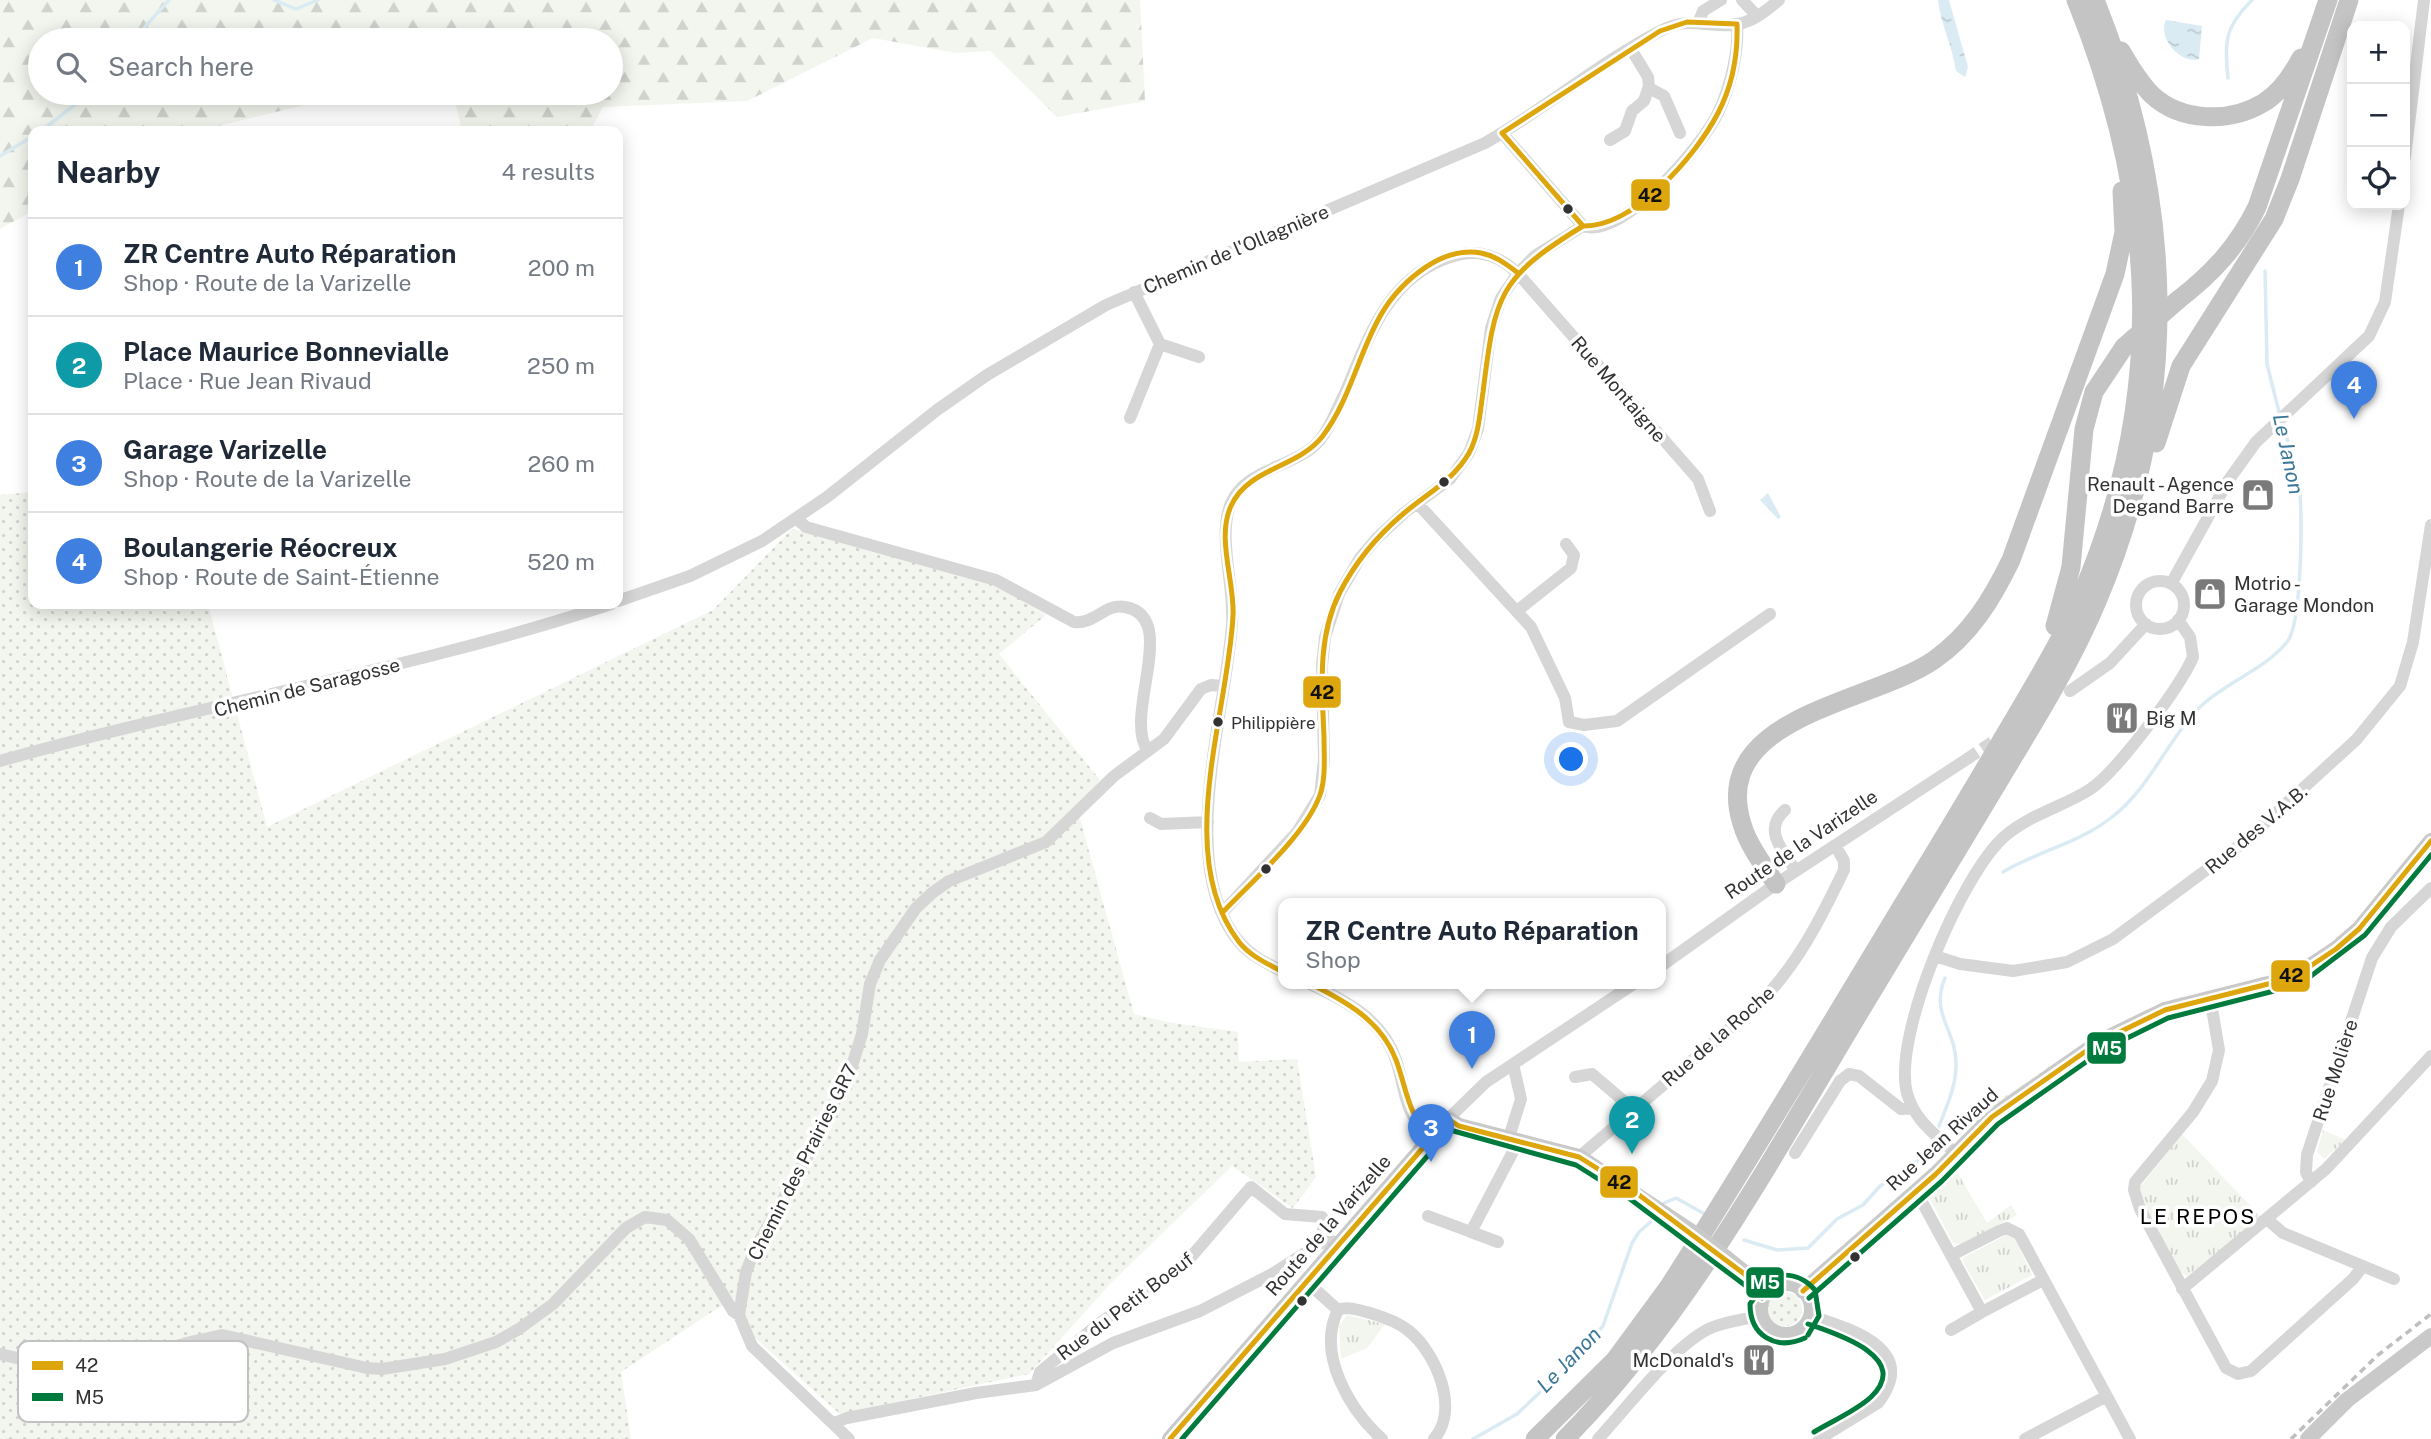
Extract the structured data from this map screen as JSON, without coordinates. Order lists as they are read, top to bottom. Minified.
{"streets":{"main road":["Route de la Varizelle","Rue Jean Rivaud"],"street":["Chemin de l'Ollagnière","Rue Montaigne","Chemin de Saragosse","Rue des V.A.B.","Rue de la Roche","Rue Molière","Chemin des Prairies GR7","Rue du Petit Boeuf"]},"crossings":[["Rue Montaigne","Chemin des Prairies GR7"],["Route de la Varizelle","Rue de la Roche"]],"districts":["LE REPOS"],"water":["Le Janon"],"places":{"shop":["Renault - Agence Degand Barre","Motrio - Garage Mondon"],"restaurant":["Big M","McDonald's"],"other":["Philippière"]},"lines":["transit line 42","transit line M5"],"legend":["42","M5"],"page":{"map_buttons":["+","−"],"search":"Search here","heading":["Nearby","4 results"],"list":[{"mark":"1","name":"ZR Centre Auto Réparation","note":"Shop · Route de la Varizelle","value":"200 m"},{"mark":"2","name":"Place Maurice Bonnevialle","note":"Place · Rue Jean Rivaud","value":"250 m"},{"mark":"3","name":"Garage Varizelle","note":"Shop · Route de la Varizelle","value":"260 m"},{"mark":"4","name":"Boulangerie Réocreux","note":"Shop · Route de Saint-Étienne","value":"520 m"}],"pins":["4","1","2","3"],"popup":["ZR Centre Auto Réparation","Shop"]}}
